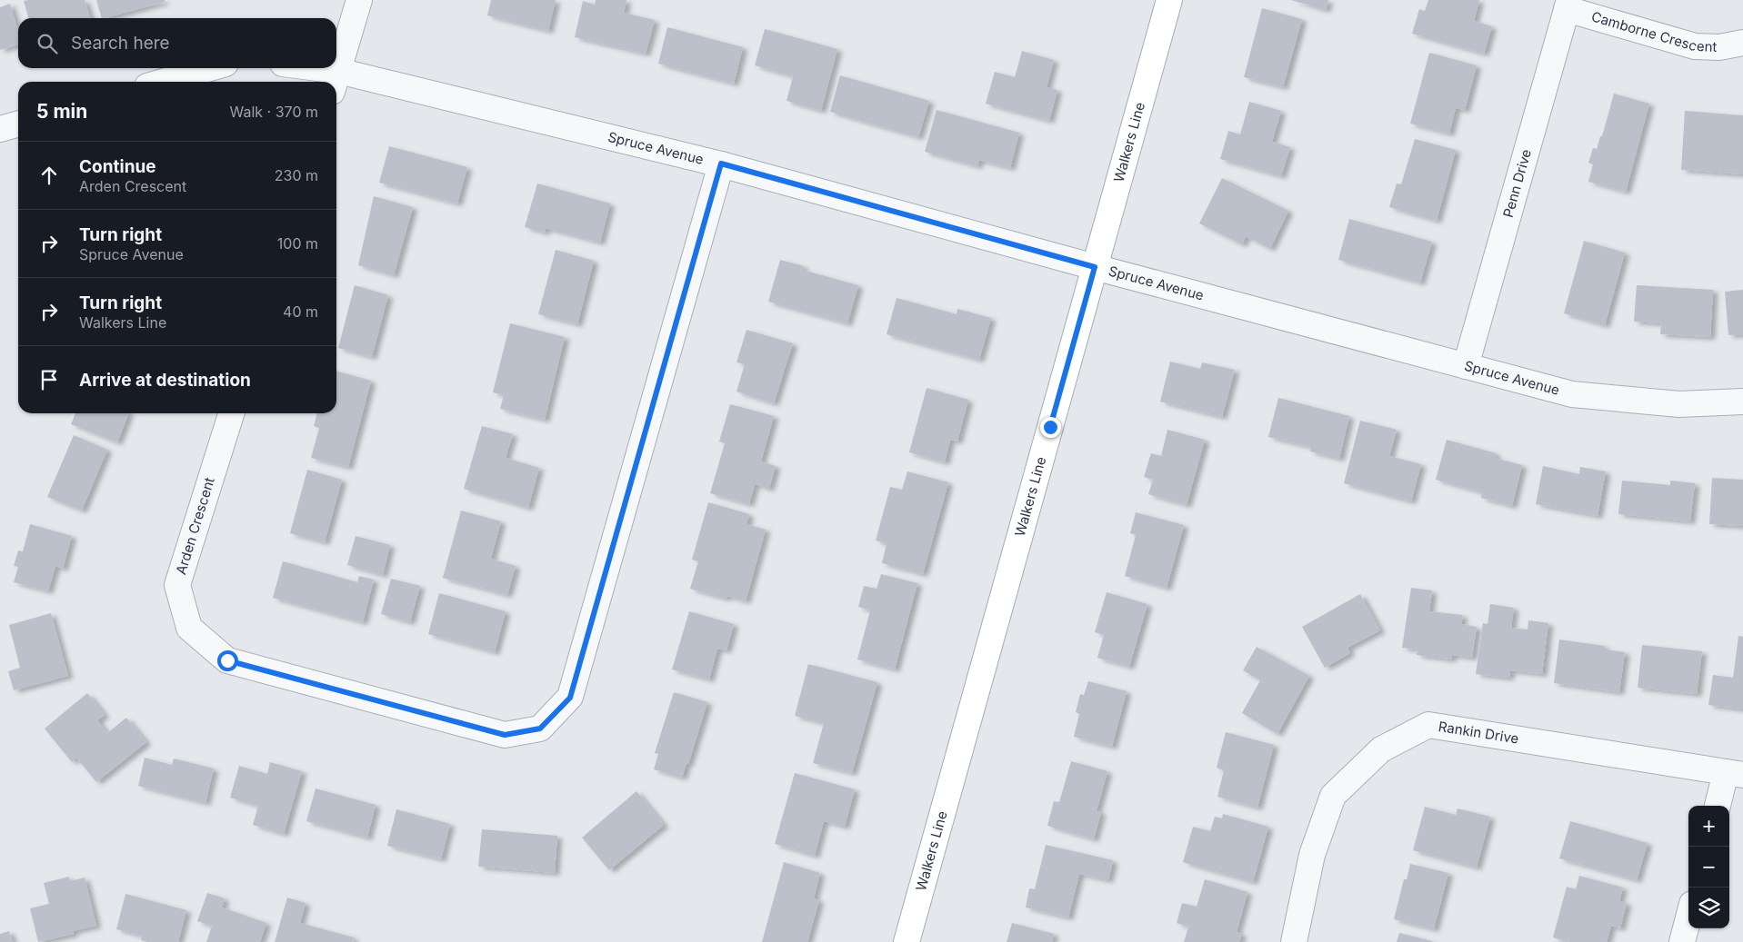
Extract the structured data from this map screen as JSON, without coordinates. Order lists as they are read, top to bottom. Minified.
{"streets":{"main road":["Walkers Line"],"street":["Camborne Crescent","Spruce Avenue","Penn Drive","Arden Crescent","Rankin Drive"]},"crossings":[["Camborne Crescent","Penn Drive"],["Walkers Line","Spruce Avenue"],["Spruce Avenue","Penn Drive"],["Spruce Avenue","Arden Crescent"]],"page":{"search":"Search here","heading":["5 min","Walk · 370 m"],"list":[["Continue","Arden Crescent","230 m"],["Turn right","Spruce Avenue","100 m"],["Turn right","Walkers Line","40 m"],"Arrive at destination"],"map_buttons":["+","−"]}}
